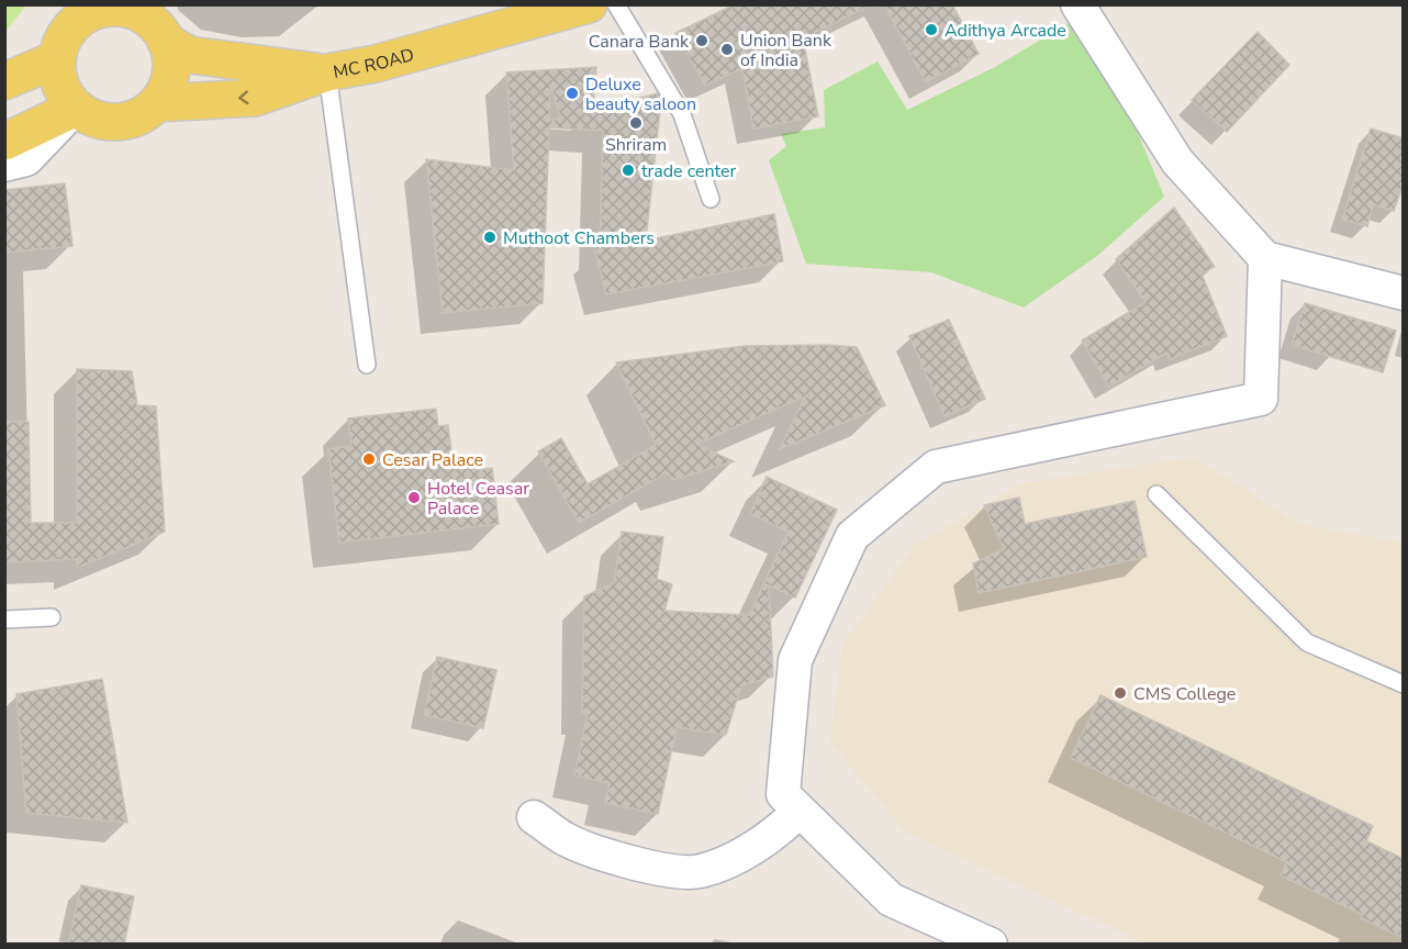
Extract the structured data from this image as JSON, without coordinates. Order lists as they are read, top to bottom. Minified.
{"streets":{"main road":["MC ROAD"]},"places":["Adithya Arcade","Canara Bank","Union Bank of India","Deluxe beauty saloon","Shriram","trade center","Muthoot Chambers","Cesar Palace","Hotel Ceasar Palace","CMS College"]}
